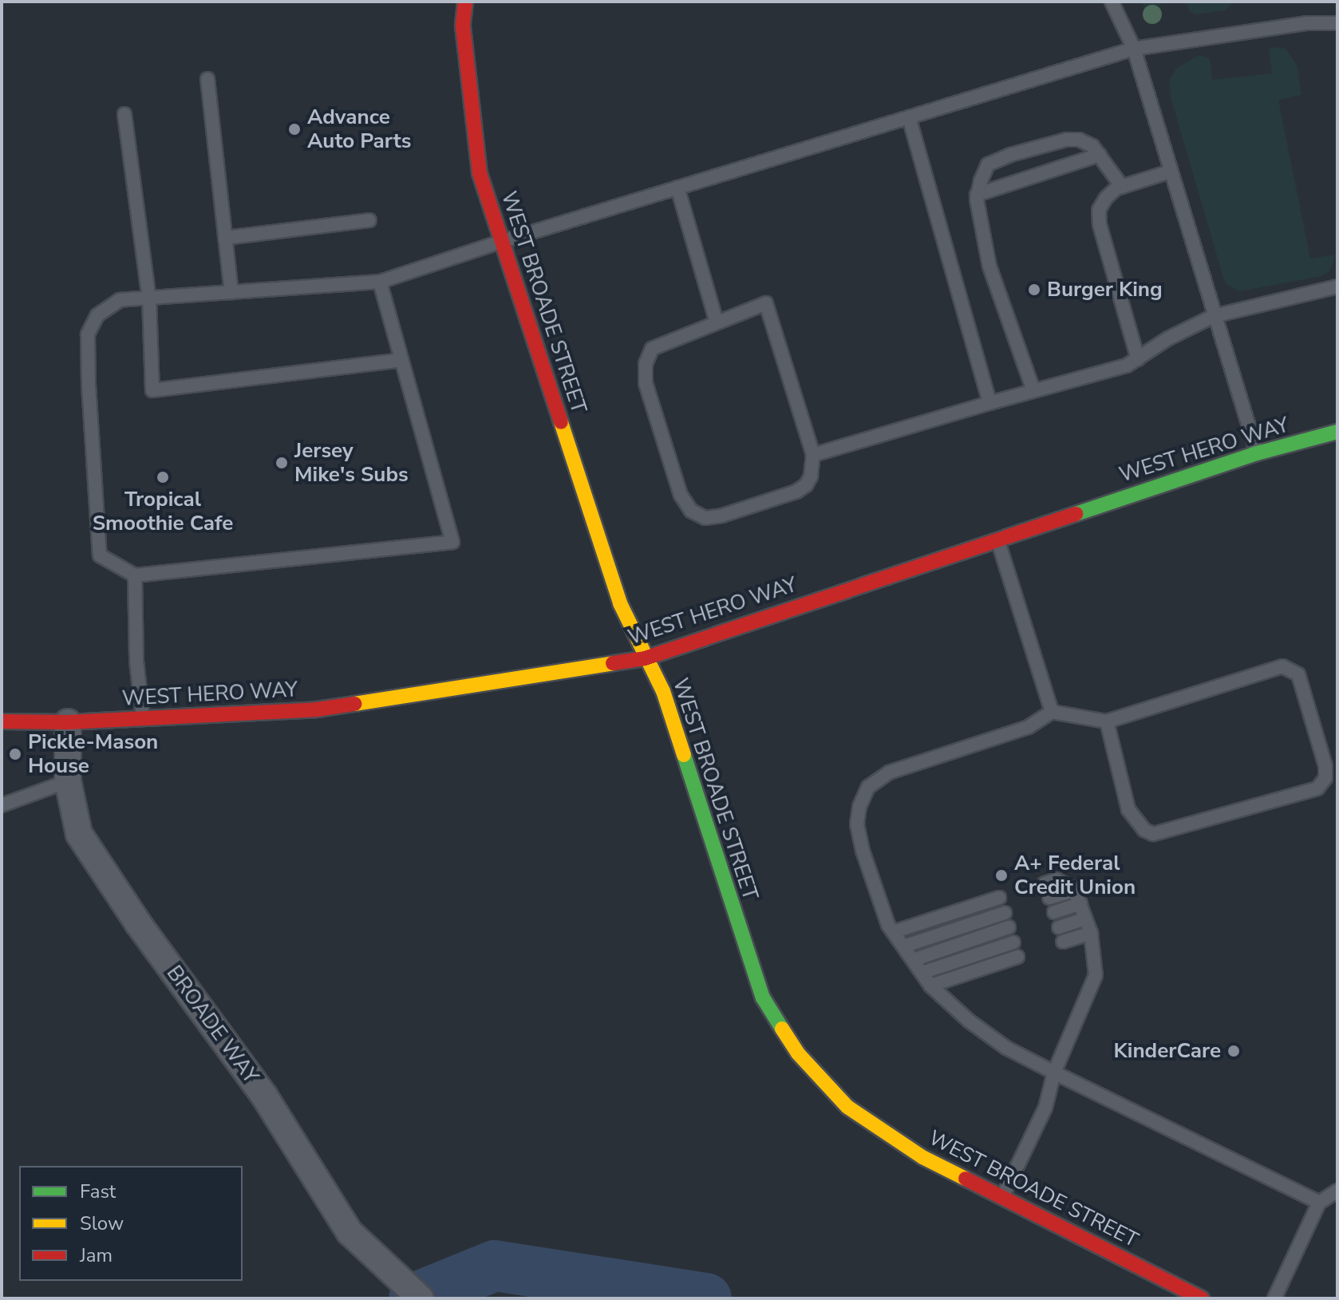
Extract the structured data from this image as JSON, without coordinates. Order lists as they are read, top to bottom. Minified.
{"streets":{"street":["WEST BROADE STREET","WEST HERO WAY","BROADE WAY"]},"crossings":[["WEST BROADE STREET","WEST HERO WAY"],["WEST HERO WAY","BROADE WAY"]],"places":["Advance Auto Parts","Burger King","Jersey Mike's Subs","Tropical Smoothie Cafe","Pickle-Mason House","A+ Federal Credit Union","KinderCare"],"legend":["Fast","Slow","Jam"]}
